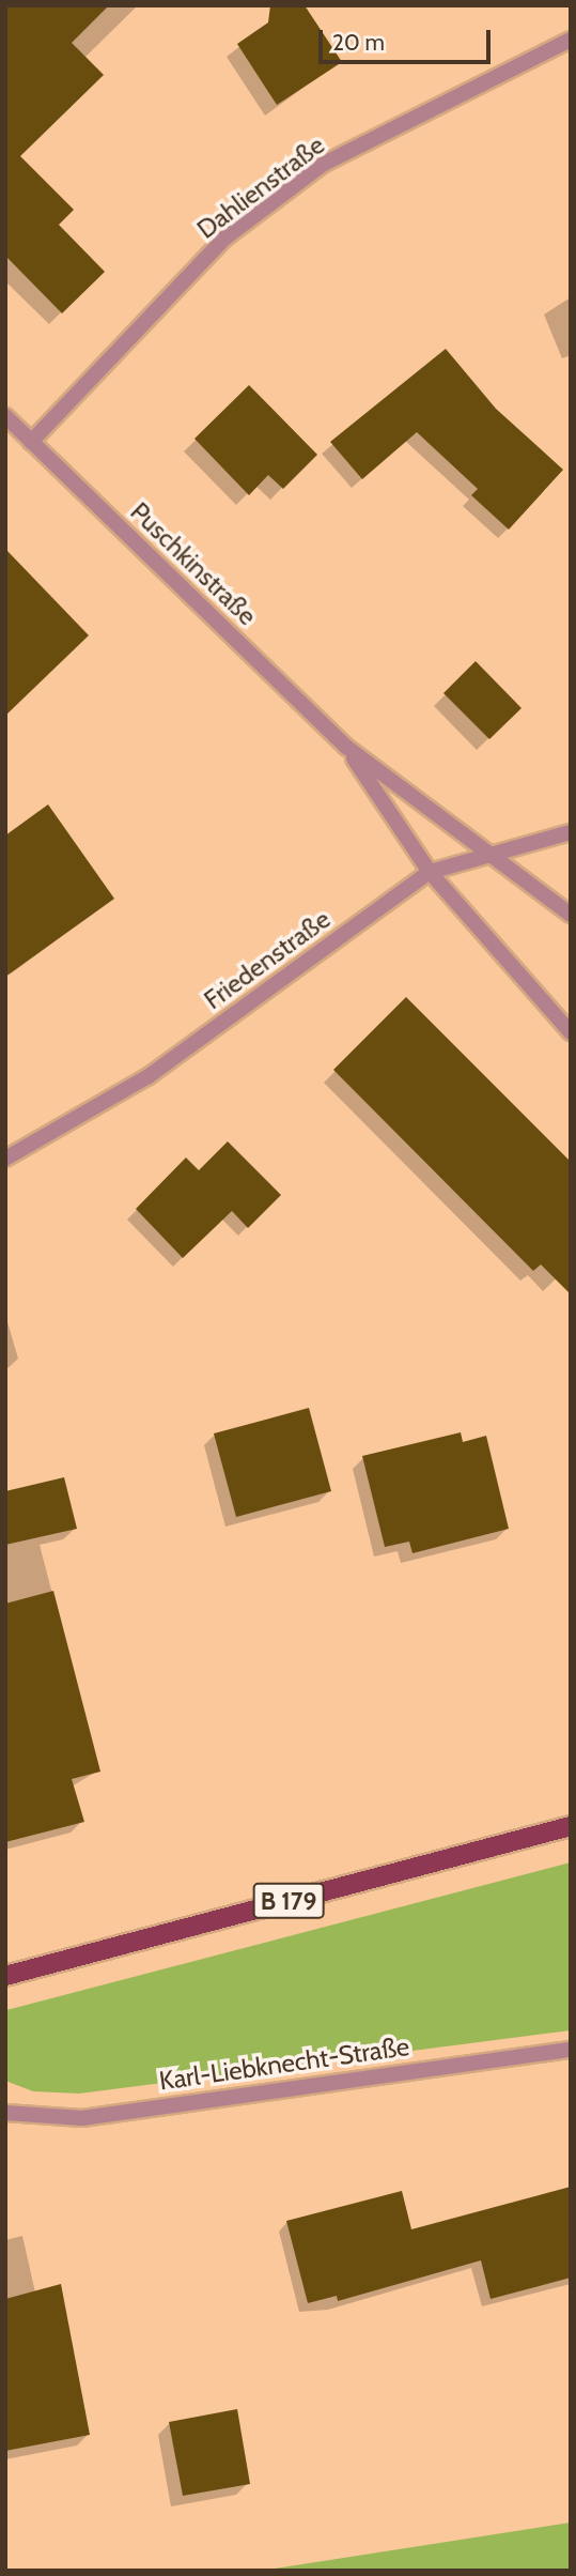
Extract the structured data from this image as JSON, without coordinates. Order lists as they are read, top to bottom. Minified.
{"streets":{"main road":["B 179"],"street":["Dahlienstraße","Puschkinstraße","Friedenstraße","Karl-Liebknecht-Straße"]},"crossings":[["Dahlienstraße","Puschkinstraße"],["Puschkinstraße","Friedenstraße"]],"scale_bar":"20 m"}
